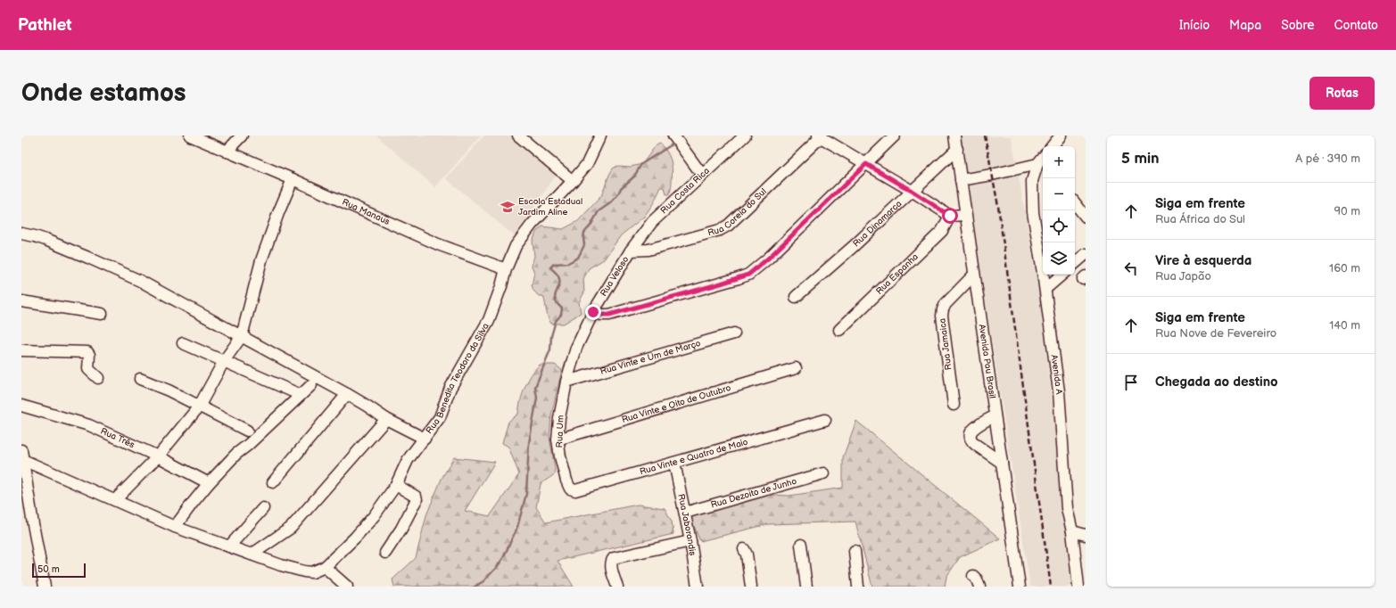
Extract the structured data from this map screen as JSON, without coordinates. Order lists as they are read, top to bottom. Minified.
{"streets":{"street":["Rua Costa Rica","Rua Coreia do Sul","Rua Manaus","Rua Dinamarca","Rua Espanha","Rua Veloso","Rua Jamaica","Rua Vinte e Um de Março","Avenida Pau Brasil","Avenida A","Rua Benedita Teodoro da Silva","Rua Vinte e Oito de Outubro","Rua Um","Rua Três","Rua Vinte e Quatro de Maio","Rua Dezoito de Junho","Rua Jaborandis"]},"crossings":[["Rua Costa Rica","Rua Coreia do Sul"],["Rua Costa Rica","Rua Veloso"],["Rua Coreia do Sul","Rua Veloso"],["Rua Manaus","Rua Benedita Teodoro da Silva"],["Rua Dinamarca","Avenida Pau Brasil"],["Rua Veloso","Rua Vinte e Um de Março"],["Rua Veloso","Rua Um"],["Rua Jamaica","Avenida Pau Brasil"],["Rua Vinte e Um de Março","Rua Um"],["Rua Vinte e Oito de Outubro","Rua Um"],["Rua Um","Rua Vinte e Quatro de Maio"],["Rua Vinte e Quatro de Maio","Rua Jaborandis"],["Rua Dezoito de Junho","Rua Jaborandis"]],"places":{"school or university":["Escola Estadual Jardim Aline"]},"scale_bar":"50 m","page":{"header":"Pathlet","nav":["Início","Mapa","Sobre","Contato"],"buttons":"Rotas","title":"Onde estamos","heading":["5 min","A pé · 390 m"],"map_buttons":["+","−"],"list":[["Siga em frente","Rua África do Sul","90 m"],["Vire à esquerda","Rua Japão","160 m"],["Siga em frente","Rua Nove de Fevereiro","140 m"],"Chegada ao destino"],"scale":"50 m"}}
